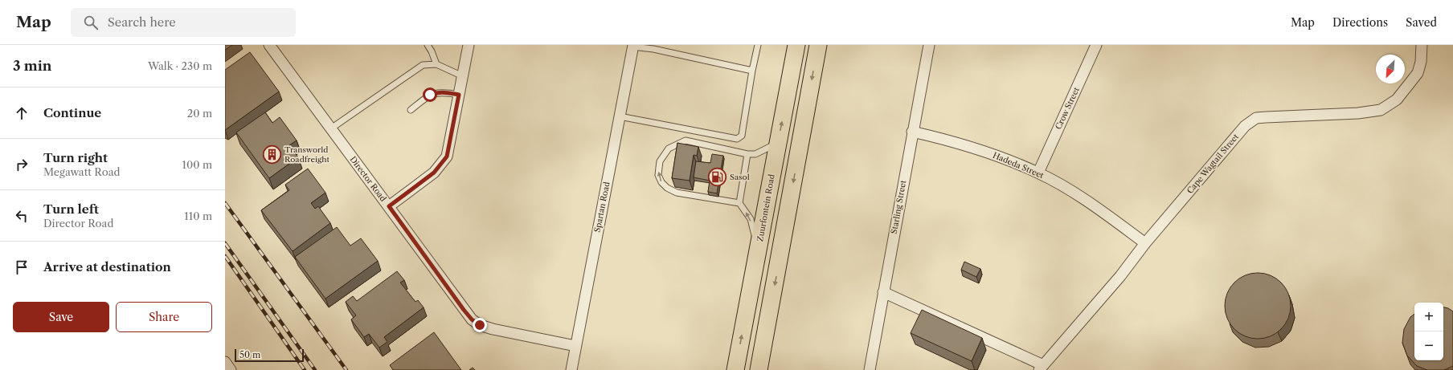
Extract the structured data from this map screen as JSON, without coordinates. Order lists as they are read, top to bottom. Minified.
{"streets":{"main road":["Zuurfontein Road"],"street":["Crow Street","Cape Wagtail Street","Hadeda Street","Director Road","Spartan Road","Starling Street"]},"crossings":[["Crow Street","Hadeda Street"],["Cape Wagtail Street","Hadeda Street"],["Hadeda Street","Starling Street"],["Director Road","Spartan Road"]],"places":{"building":["Transworld Roadfreight"],"fuel station":["Sasol"]},"scale_bar":"50 m","north":"bottom left","page":{"header":"Map","search":"Search here","nav":["Map","Directions","Saved"],"heading":["3 min","Walk · 230 m"],"list":[["Continue","20 m"],["Turn right","Megawatt Road","100 m"],["Turn left","Director Road","110 m"],"Arrive at destination"],"buttons":["Save","Share"],"map_buttons":["+","−"],"scale":"50 m"}}
